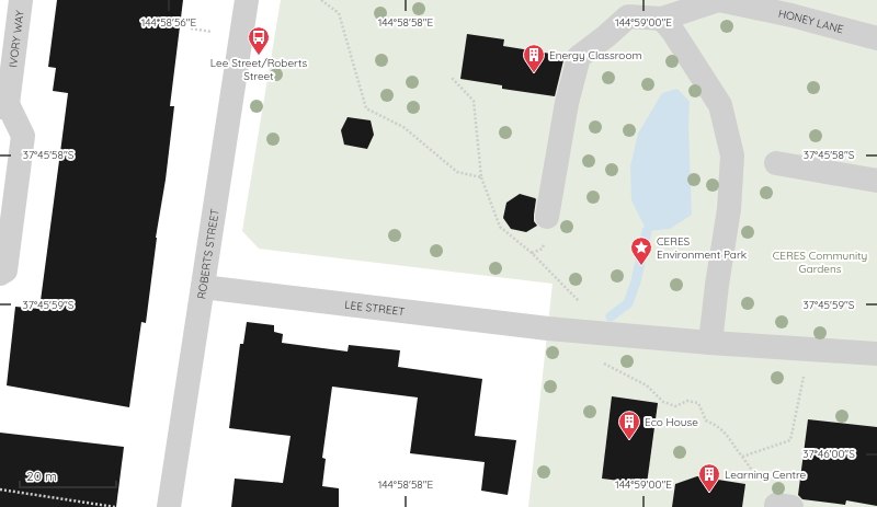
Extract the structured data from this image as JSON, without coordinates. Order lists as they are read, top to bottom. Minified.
{"streets":{"street":["HONEY LANE","IVORY WAY","ROBERTS STREET","LEE STREET"]},"crossings":[["ROBERTS STREET","LEE STREET"]],"parks":["CERES Community Gardens"],"places":{"bus stop":["Lee Street/Roberts Street"],"building":["Energy Classroom","Eco House","Learning Centre"],"place":["CERES Environment Park"]},"scale_bar":"20 m","coordinates":["144°58'56\"E","144°58'58\"E","144°59'00\"E","37°45'58\"S","37°45'59\"S","37°46'00\"S"]}
